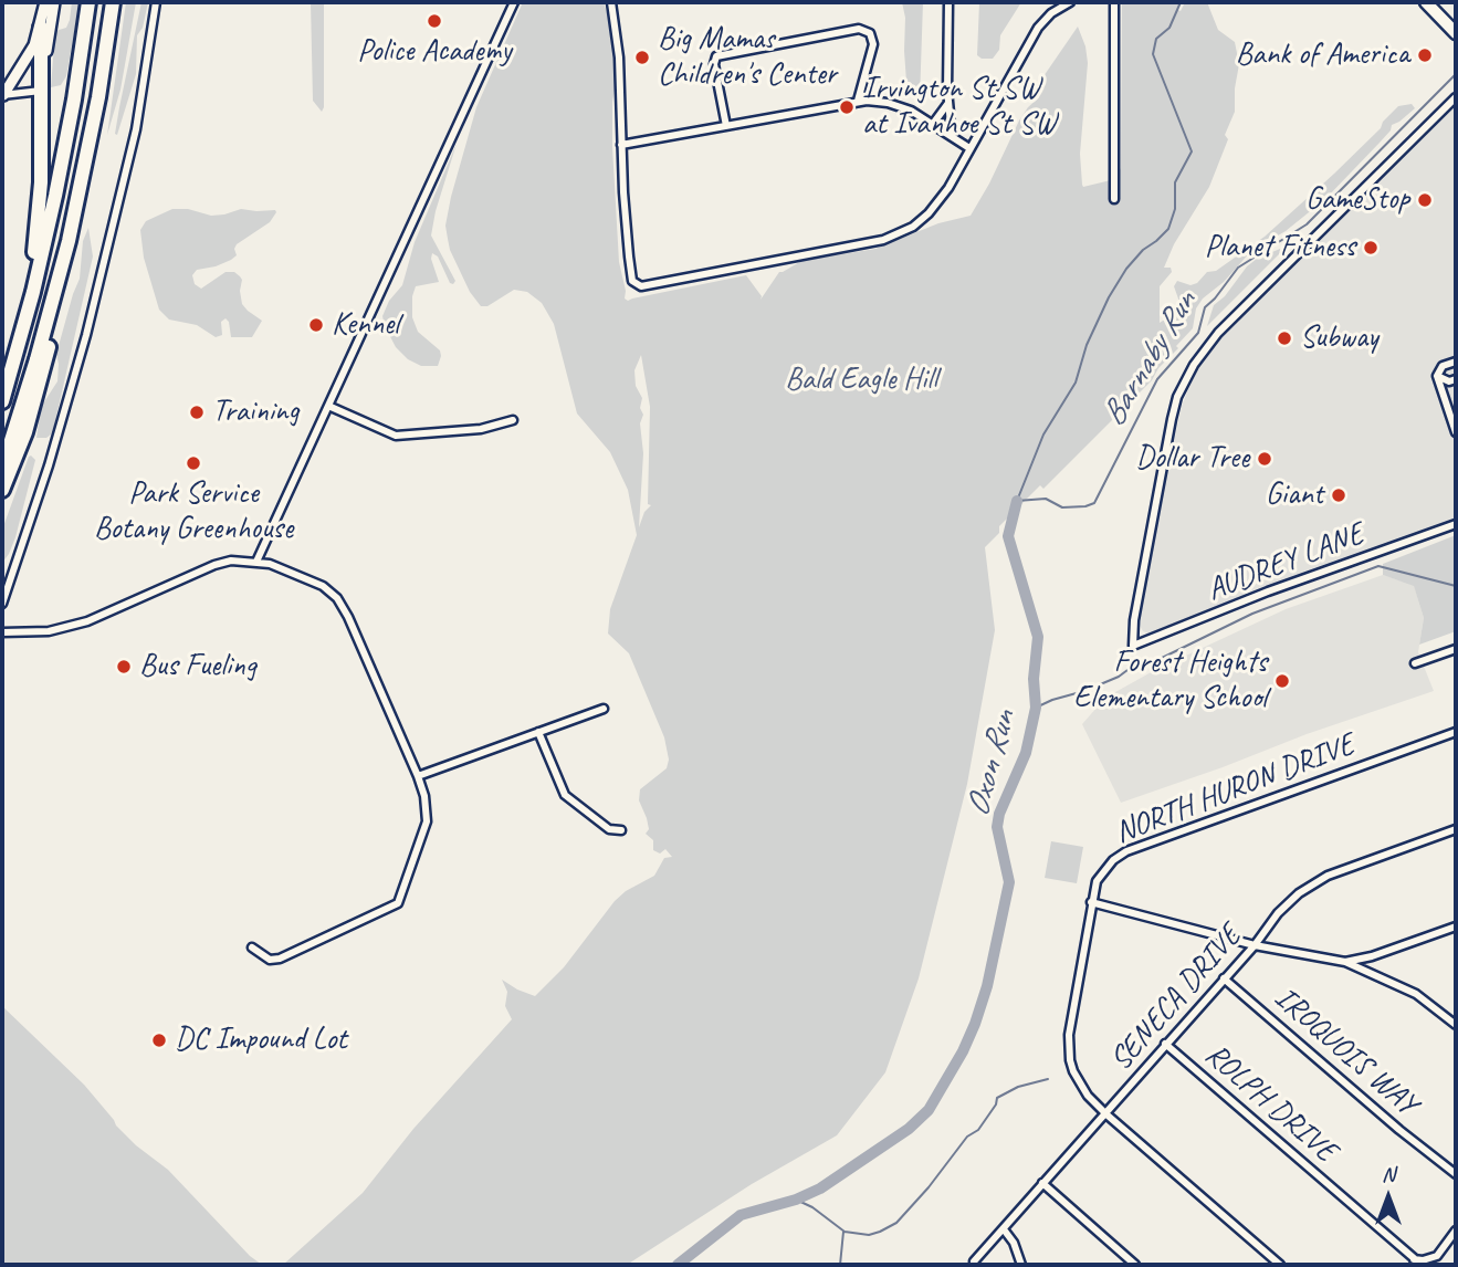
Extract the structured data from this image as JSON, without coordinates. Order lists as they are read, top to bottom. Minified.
{"streets":{"street":["AUDREY LANE","NORTH HURON DRIVE","SENECA DRIVE","IROQUOIS WAY","ROLPH DRIVE"]},"crossings":[["NORTH HURON DRIVE","SENECA DRIVE"],["SENECA DRIVE","IROQUOIS WAY"],["SENECA DRIVE","ROLPH DRIVE"]],"water":["Barnaby Run","Oxon Run"],"parks":["Bald Eagle Hill"],"places":["Police Academy","Bank of America","Big Mamas Children's Center","Irvington St SW at Ivanhoe St SW","GameStop","Planet Fitness","Kennel","Subway","Training","Dollar Tree","Park Service Botany Greenhouse","Giant","Bus Fueling","Forest Heights Elementary School","DC Impound Lot"],"north":"top"}
